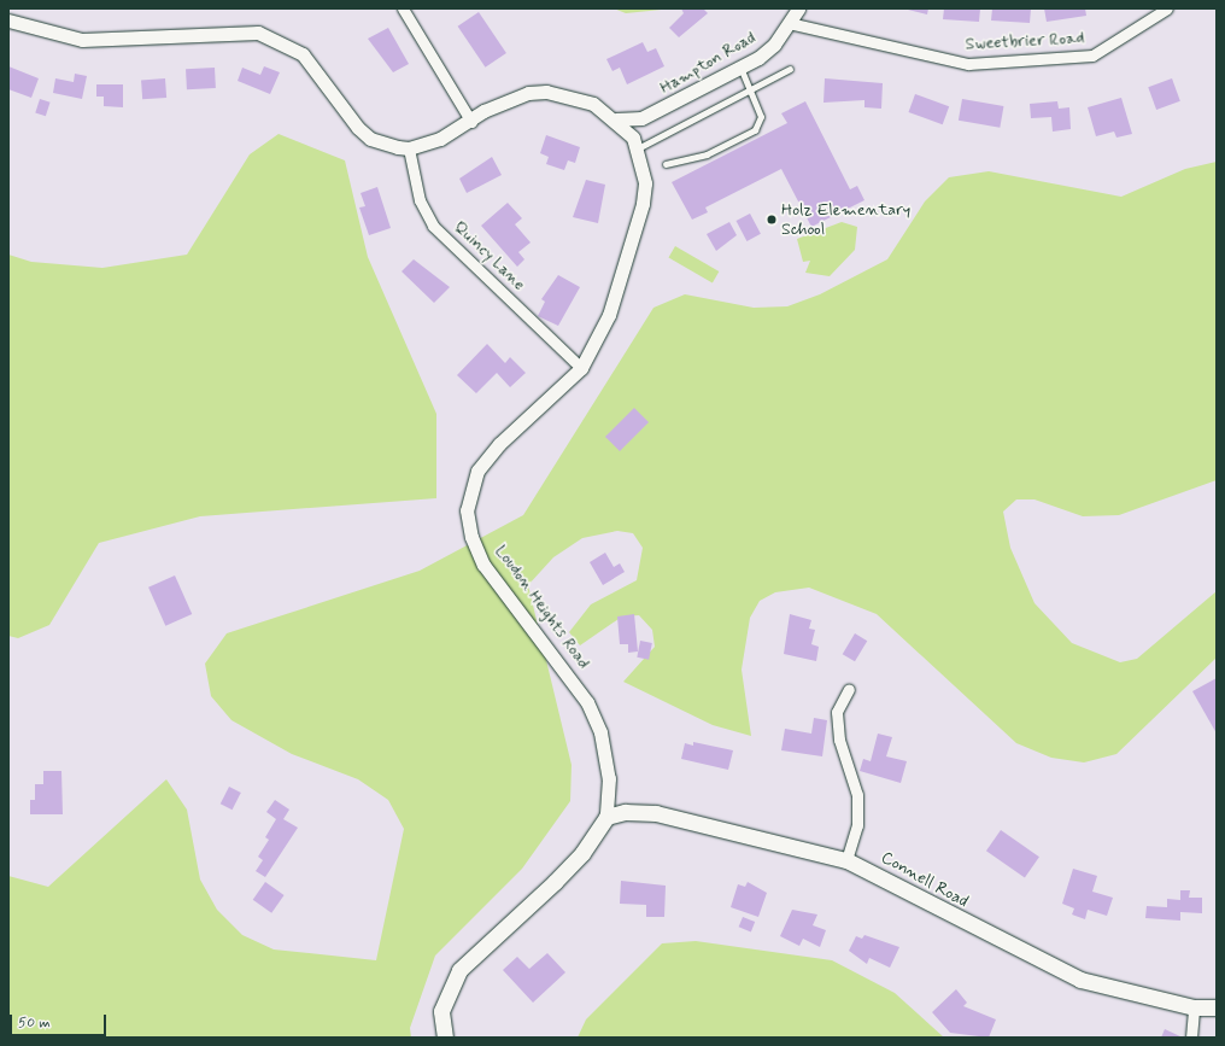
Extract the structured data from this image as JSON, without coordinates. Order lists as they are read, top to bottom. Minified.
{"streets":{"main road":["Connell Road"],"street":["Sweetbrier Road","Hampton Road","Quincy Lane","Loudon Heights Road"]},"crossings":[["Sweetbrier Road","Hampton Road"],["Hampton Road","Loudon Heights Road"],["Quincy Lane","Loudon Heights Road"],["Loudon Heights Road","Connell Road"]],"places":["Holz Elementary School"],"scale_bar":"50 m"}
